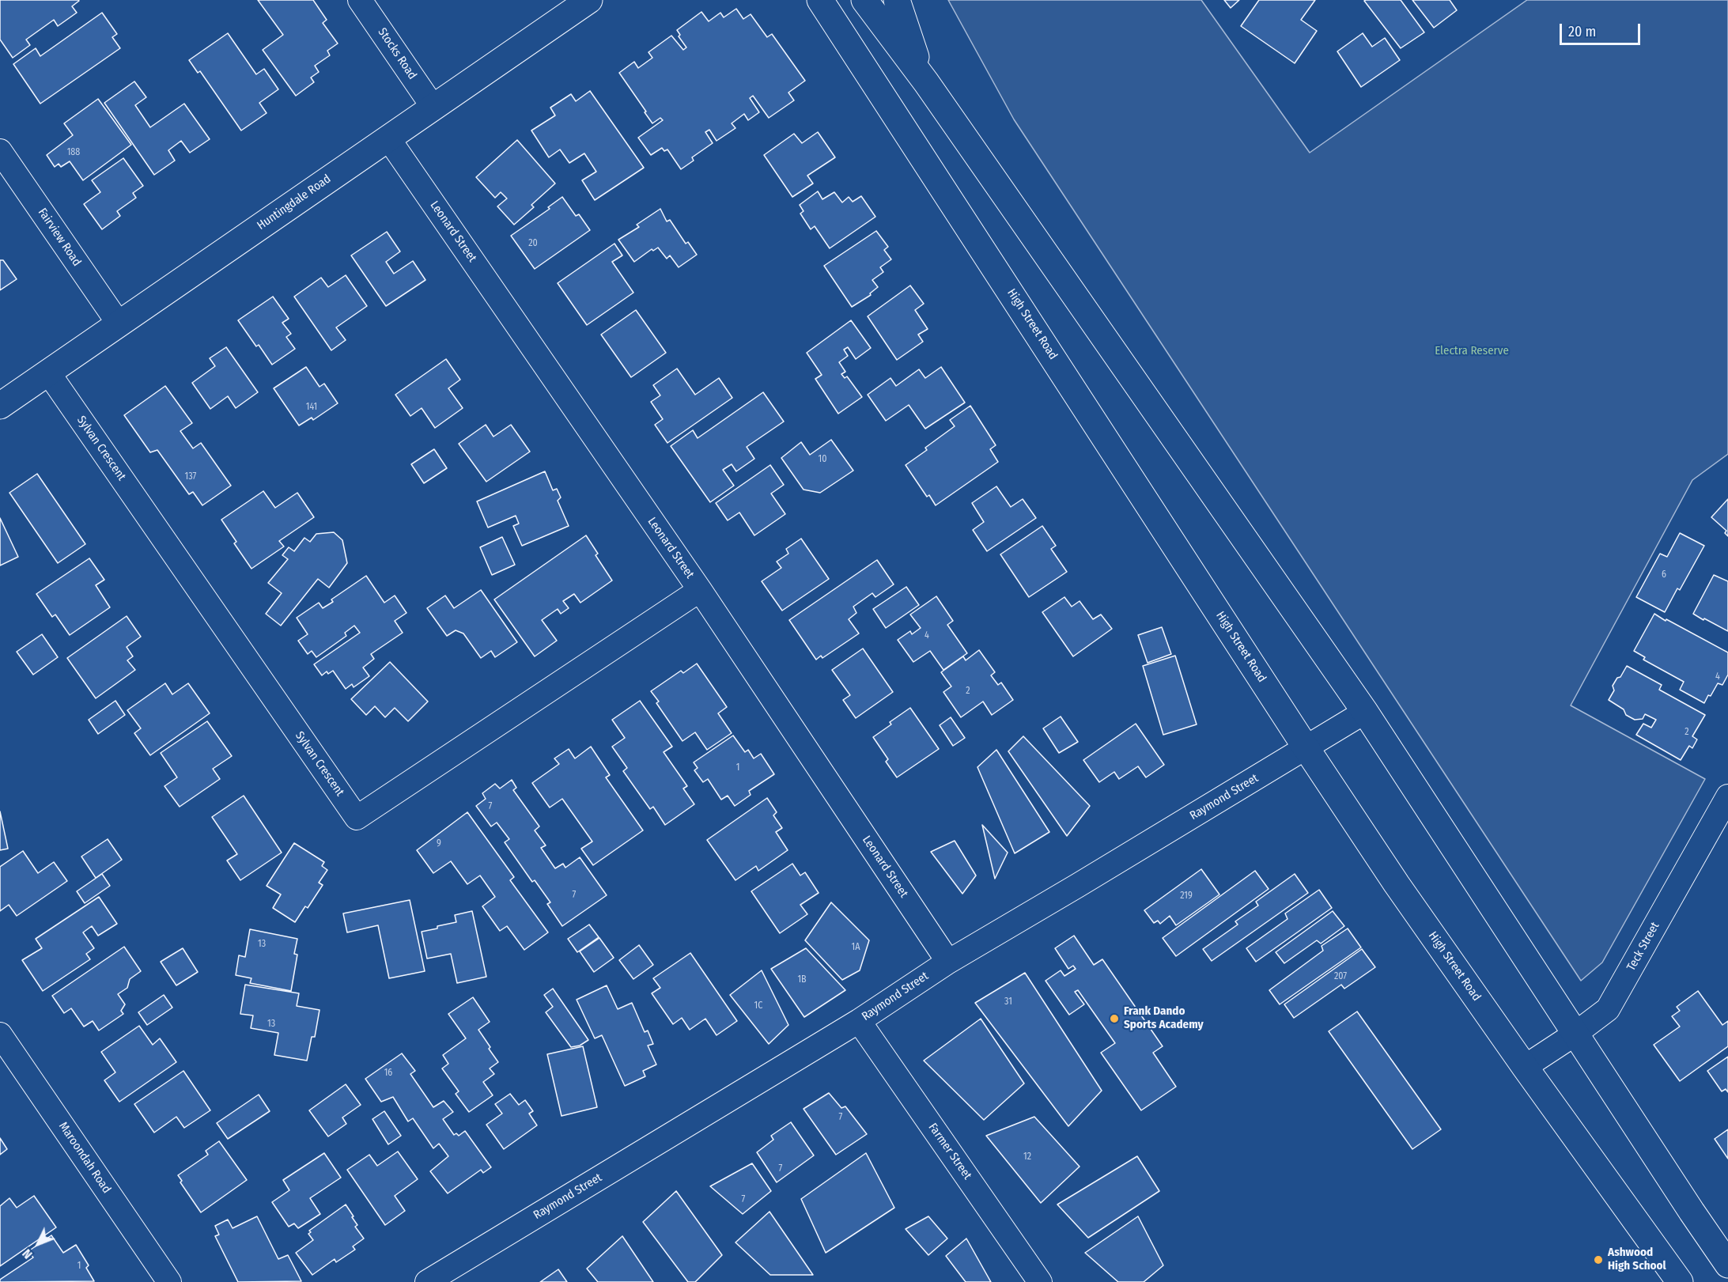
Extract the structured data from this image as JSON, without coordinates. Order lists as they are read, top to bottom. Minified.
{"streets":{"main road":["Huntingdale Road","High Street Road"],"street":["Stocks Road","Leonard Street","Fairview Road","Sylvan Crescent","Raymond Street","Teck Street","Farmer Street","Maroondah Road"]},"crossings":[["Stocks Road","Huntingdale Road"],["Huntingdale Road","Leonard Street"],["Huntingdale Road","Fairview Road"],["Huntingdale Road","Sylvan Crescent"],["Leonard Street","Sylvan Crescent"],["Leonard Street","Raymond Street"],["High Street Road","Raymond Street"],["High Street Road","Teck Street"],["Raymond Street","Farmer Street"]],"parks":["Electra Reserve"],"places":["Frank Dando Sports Academy","Ashwood High School"],"house_numbers":["188","20","141","10","137","6","4","4","2","2","1","7","9","7","219","13","1A","207","1B","31","1C","13","16","7","12","7","7","1"],"scale_bar":"20 m","north":"bottom left"}
